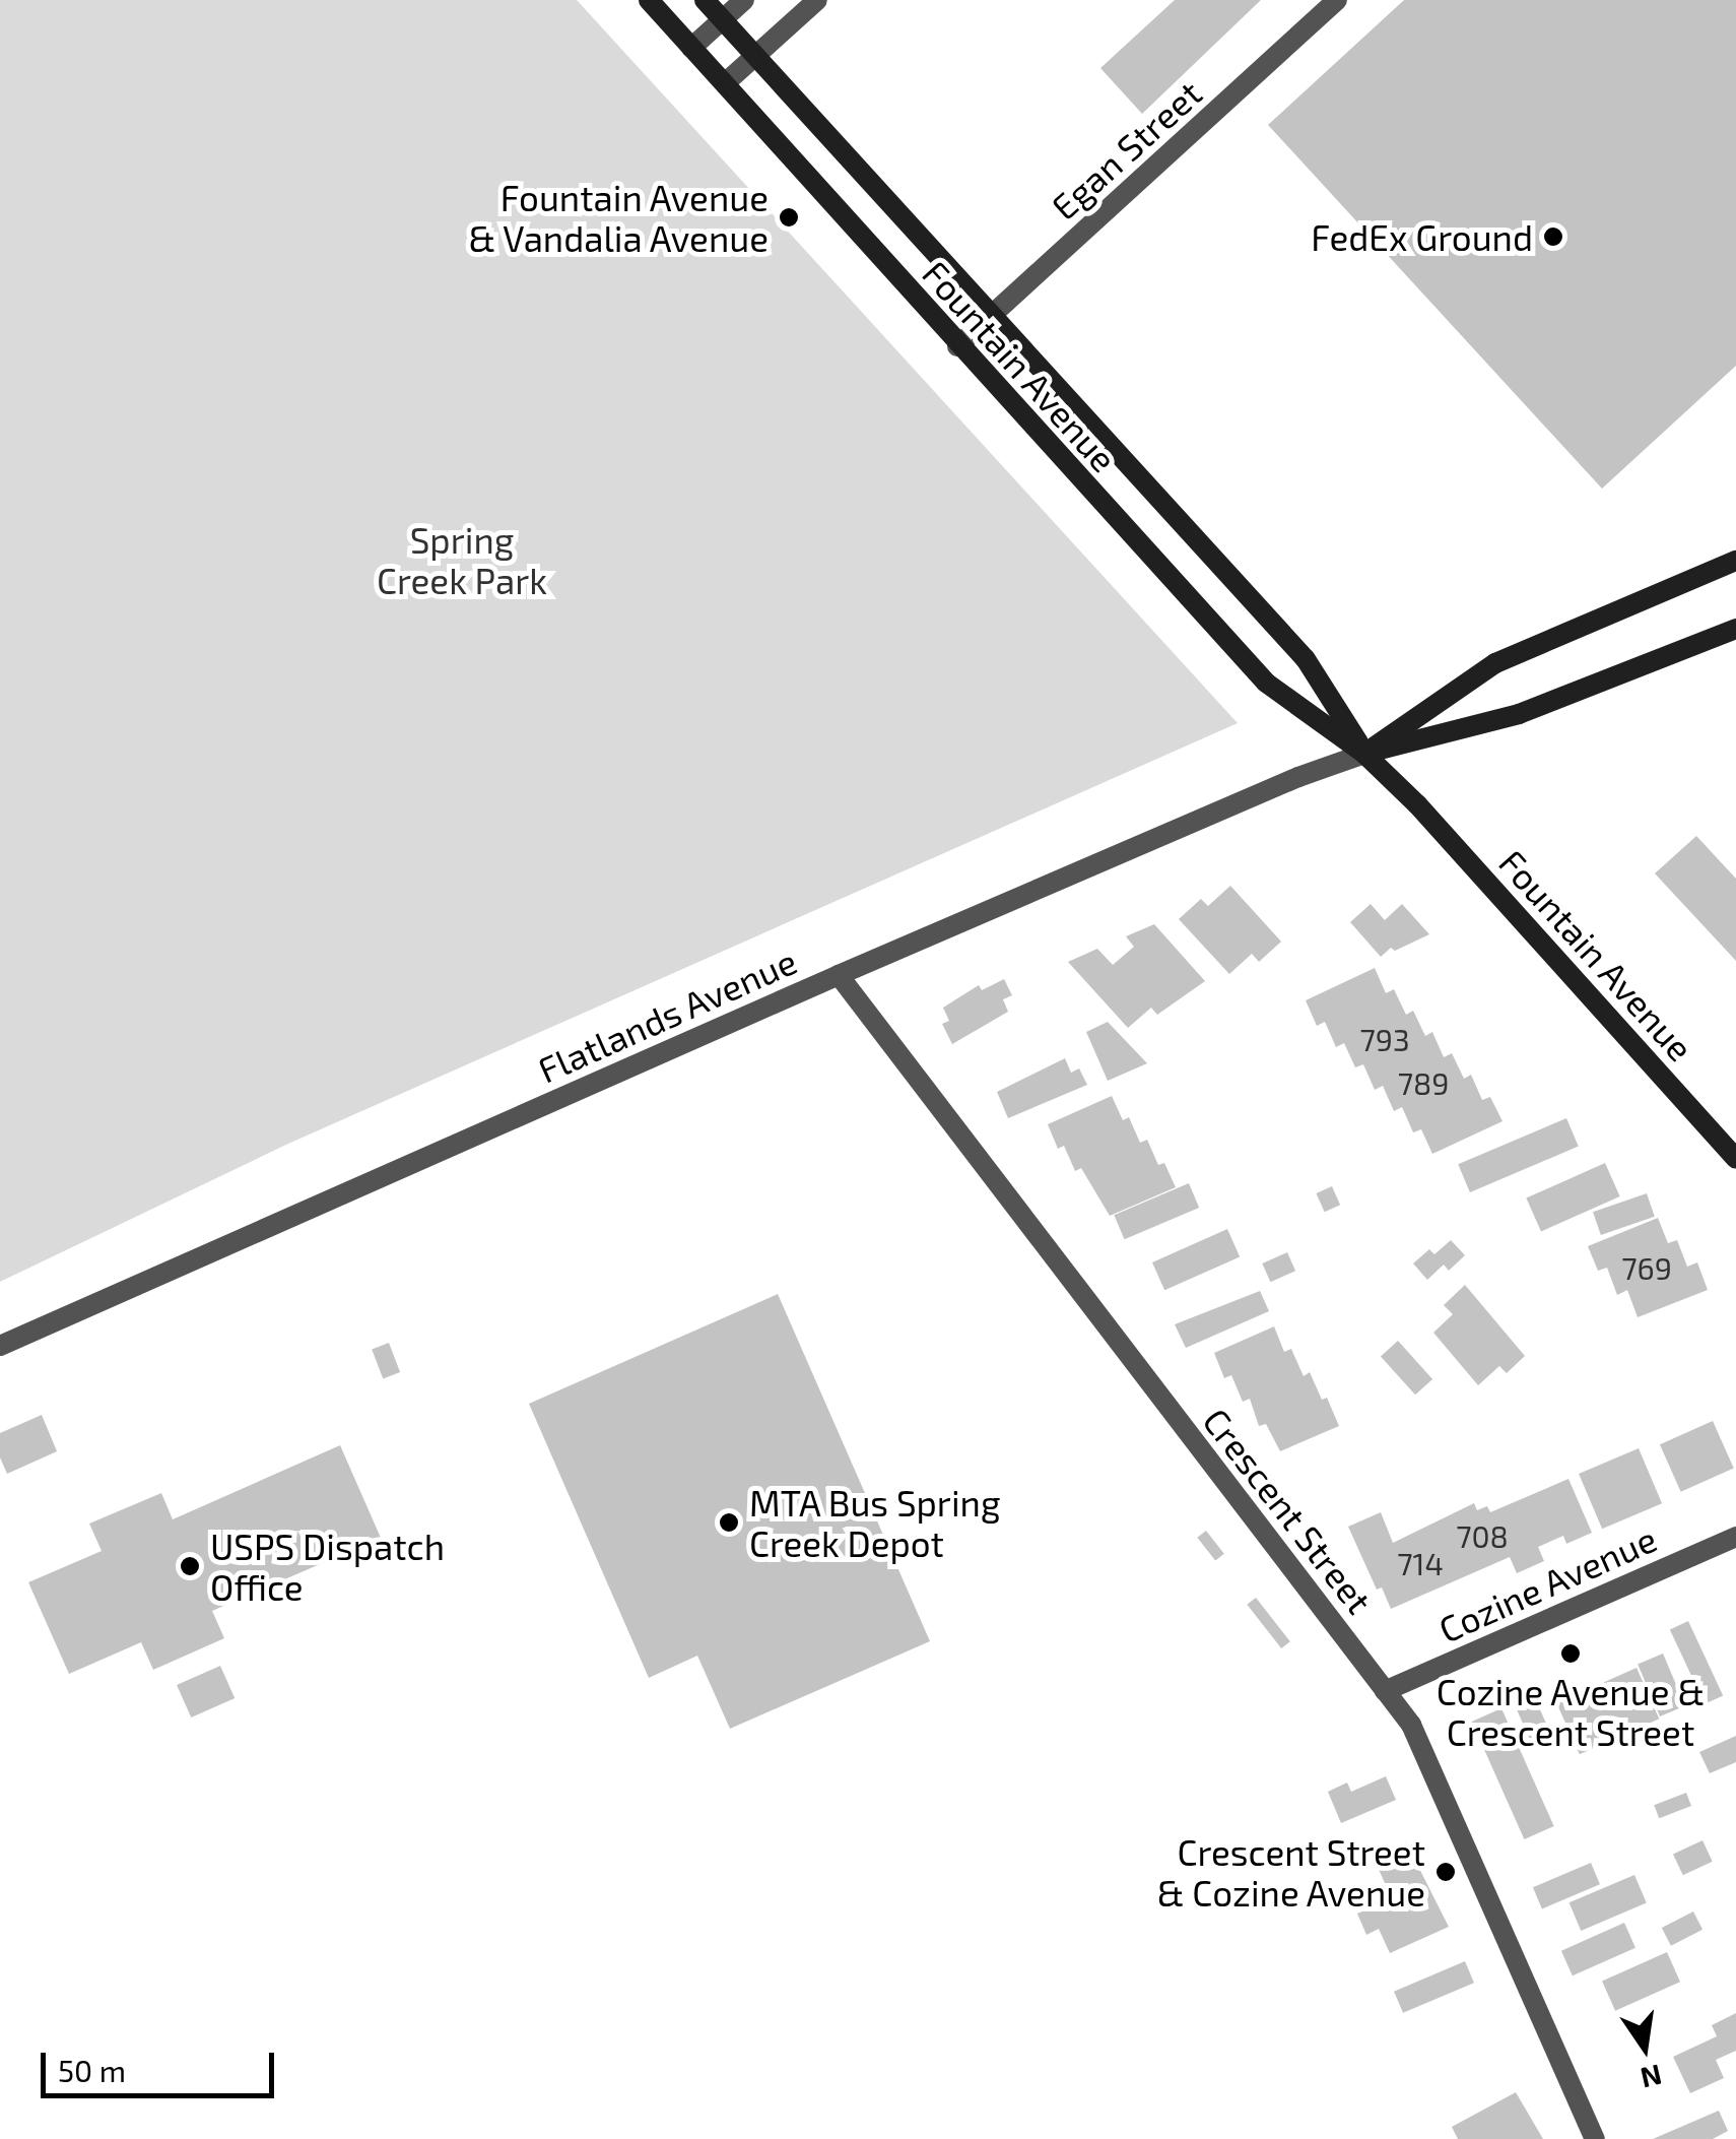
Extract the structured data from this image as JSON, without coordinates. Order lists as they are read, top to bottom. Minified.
{"streets":{"main road":["Fountain Avenue","Flatlands Avenue"],"street":["Egan Street","Crescent Street","Cozine Avenue"]},"crossings":[["Egan Street","Fountain Avenue"],["Fountain Avenue","Flatlands Avenue"],["Flatlands Avenue","Crescent Street"],["Crescent Street","Cozine Avenue"]],"parks":["Spring Creek Park"],"places":["Fountain Avenue & Vandalia Avenue","FedEx Ground","MTA Bus Spring Creek Depot","USPS Dispatch Office","Cozine Avenue & Crescent Street","Crescent Street & Cozine Avenue"],"house_numbers":["793","789","769","708","714"],"scale_bar":"50 m","north":"bottom"}
